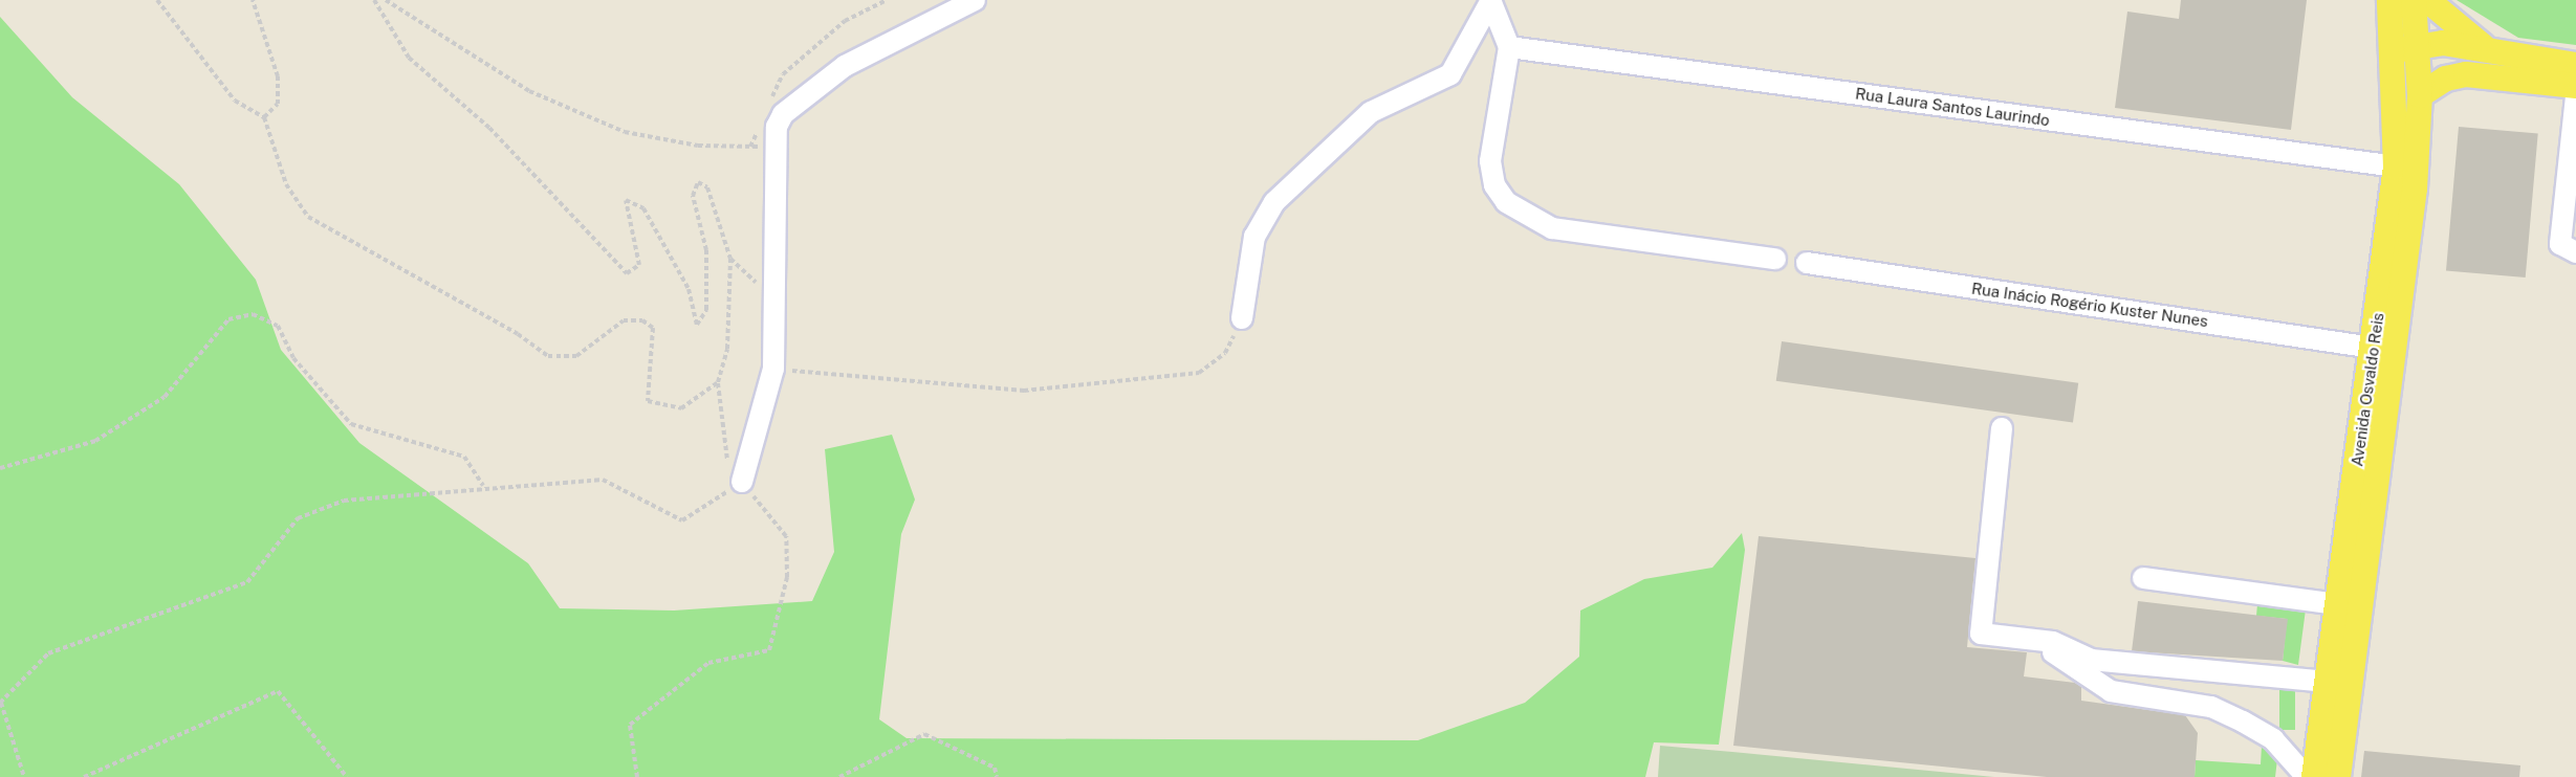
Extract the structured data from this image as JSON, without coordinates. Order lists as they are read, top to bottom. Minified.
{"streets":{"main road":["Avenida Osvaldo Reis"],"street":["Rua Laura Santos Laurindo","Rua Inácio Rogério Kuster Nunes"]},"crossings":[["Rua Laura Santos Laurindo","Avenida Osvaldo Reis"],["Rua Inácio Rogério Kuster Nunes","Avenida Osvaldo Reis"]]}
